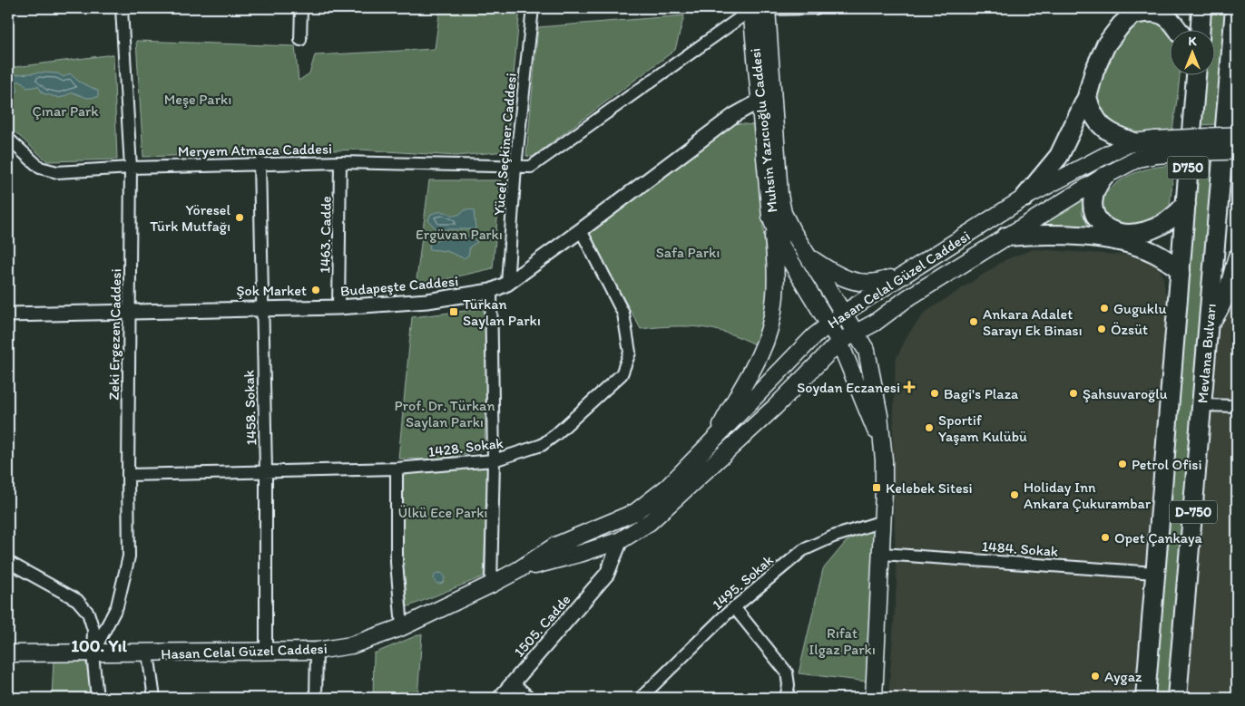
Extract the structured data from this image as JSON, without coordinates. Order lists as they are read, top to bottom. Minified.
{"streets":{"highway":["D750","Mevlana Bulvarı","D-750"],"main road":["Muhsin Yazıcıoğlu Caddesi","Hasan Celal Güzel Caddesi"],"street":["Yücel Seçkiner Caddesi","Meryem Atmaca Caddesi","1463. Cadde","Budapeşte Caddesi","Zeki Ergezen Caddesi","1458. Sokak","1428. Sokak","1484. Sokak","1495. Sokak","1505. Cadde"]},"crossings":[["Muhsin Yazıcıoğlu Caddesi","Meryem Atmaca Caddesi"],["Muhsin Yazıcıoğlu Caddesi","Hasan Celal Güzel Caddesi"],["Muhsin Yazıcıoğlu Caddesi","Budapeşte Caddesi"],["Muhsin Yazıcıoğlu Caddesi","1484. Sokak"],["Muhsin Yazıcıoğlu Caddesi","1495. Sokak"],["Yücel Seçkiner Caddesi","Meryem Atmaca Caddesi"],["Yücel Seçkiner Caddesi","Budapeşte Caddesi"],["Meryem Atmaca Caddesi","1463. Cadde"],["Meryem Atmaca Caddesi","Zeki Ergezen Caddesi"],["Meryem Atmaca Caddesi","1458. Sokak"],["D750","1484. Sokak"],["1463. Cadde","Budapeşte Caddesi"],["Hasan Celal Güzel Caddesi","Zeki Ergezen Caddesi"],["Hasan Celal Güzel Caddesi","1458. Sokak"],["Hasan Celal Güzel Caddesi","1505. Cadde"],["Budapeşte Caddesi","Zeki Ergezen Caddesi"],["Budapeşte Caddesi","1458. Sokak"],["Budapeşte Caddesi","1428. Sokak"],["Zeki Ergezen Caddesi","1428. Sokak"],["1458. Sokak","1428. Sokak"]],"districts":["100. Yıl"],"parks":["Meşe Parkı","Çınar Park","Ergüvan Parkı","Safa Parkı","Prof. Dr. Türkan Saylan Parkı","Ülkü Ece Parkı","Rıfat Ilgaz Parkı"],"places":{"other":["Yöresel Türk Mutfağı","Şok Market","Guguklu","Ankara Adalet Sarayı Ek Binası","Özsüt","Bagi's Plaza","Şahsuvaroğlu","Sportif Yaşam Kulübü","Petrol Ofisi","Holiday Inn Ankara Çukurambar","Opet Çankaya","Aygaz"],"transit":["Türkan Saylan Parkı","Kelebek Sitesi"],"health":["Soydan Eczanesi"]},"north":"top"}
